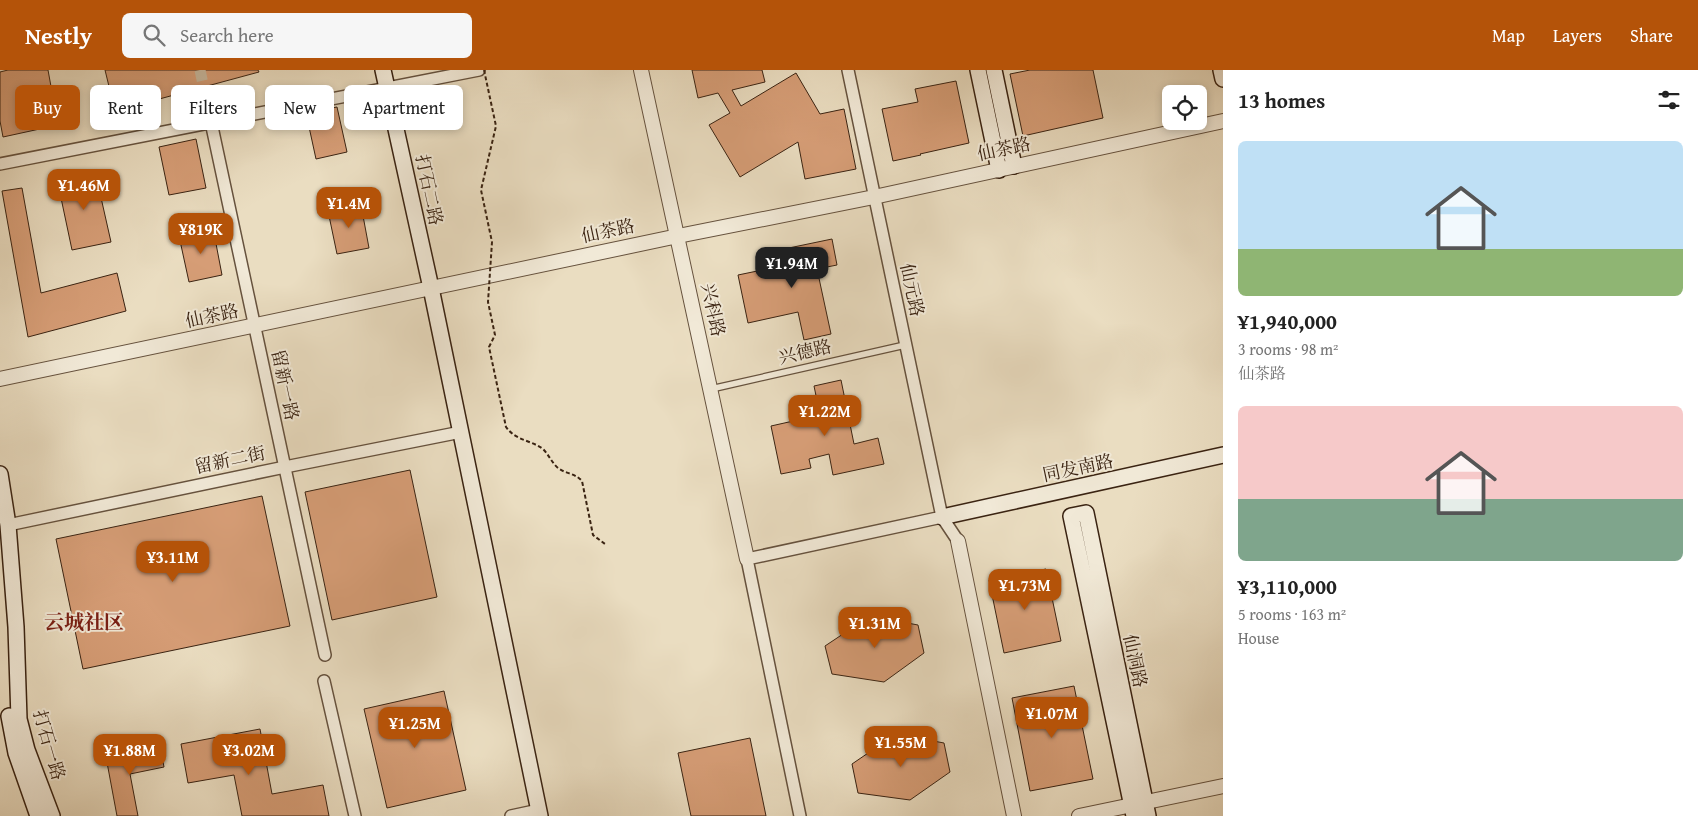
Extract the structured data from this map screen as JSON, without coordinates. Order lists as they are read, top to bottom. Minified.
{"streets":{"main road":["打石二路","同发南路","仙洞路","打石一路"],"street":["仙茶路","仙元路","兴科路","留新一路","留新二街"],"lane":["兴德路"]},"crossings":[["仙茶路","打石二路"],["仙茶路","仙元路"],["仙茶路","兴科路"],["仙茶路","留新一路"],["打石二路","留新二街"],["仙元路","兴德路"],["仙元路","同发南路"],["兴科路","兴德路"],["留新一路","留新二街"],["留新二街","打石一路"]],"districts":["云城社区"],"page":{"header":"Nestly","search":"Search here","nav":["Map","Layers","Share"],"heading":"13 homes","chip":["Buy","Rent","Filters","New","Apartment"],"list":[{"name":"¥1,940,000","note":"3 rooms · 98 m² · 仙茶路"},{"name":"¥3,110,000","note":"5 rooms · 163 m² · House"}],"price":["¥1.46M","¥1.4M","¥819K","¥1.94M","¥1.22M","¥3.11M","¥1.73M","¥1.31M","¥1.07M","¥1.25M","¥1.55M","¥1.88M","¥3.02M"]}}
